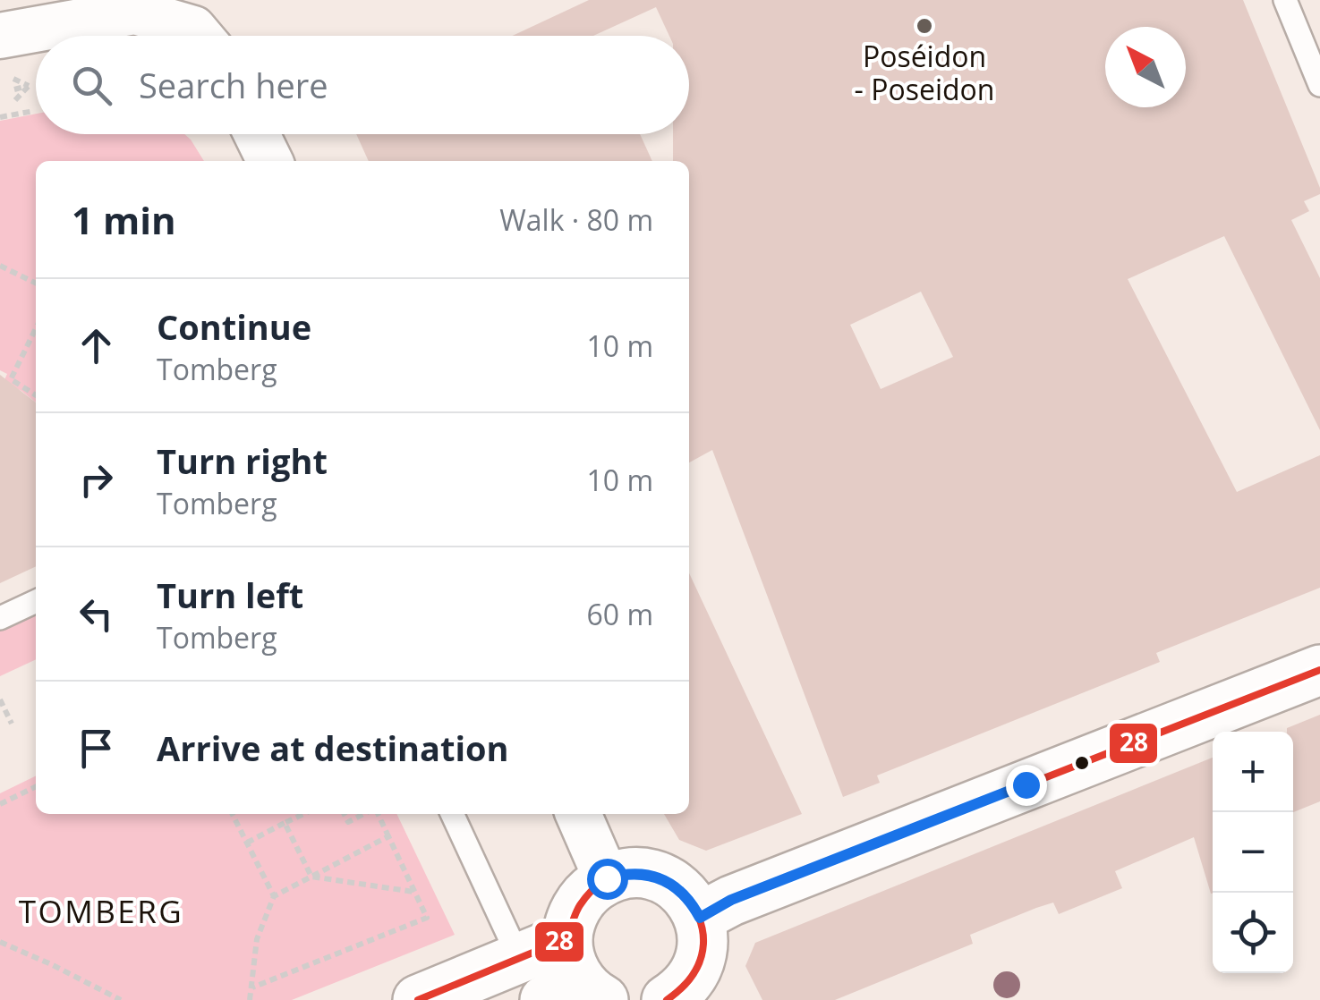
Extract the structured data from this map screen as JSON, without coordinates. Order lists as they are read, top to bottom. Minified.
{"districts":["TOMBERG"],"places":["Poséidon - Poseidon"],"lines":["transit line 28"],"north":"top left","page":{"search":"Search here","heading":["1 min","Walk · 80 m"],"list":[["Continue","Tomberg","10 m"],["Turn right","Tomberg","10 m"],["Turn left","Tomberg","60 m"],"Arrive at destination"],"map_buttons":["+","−"]}}
